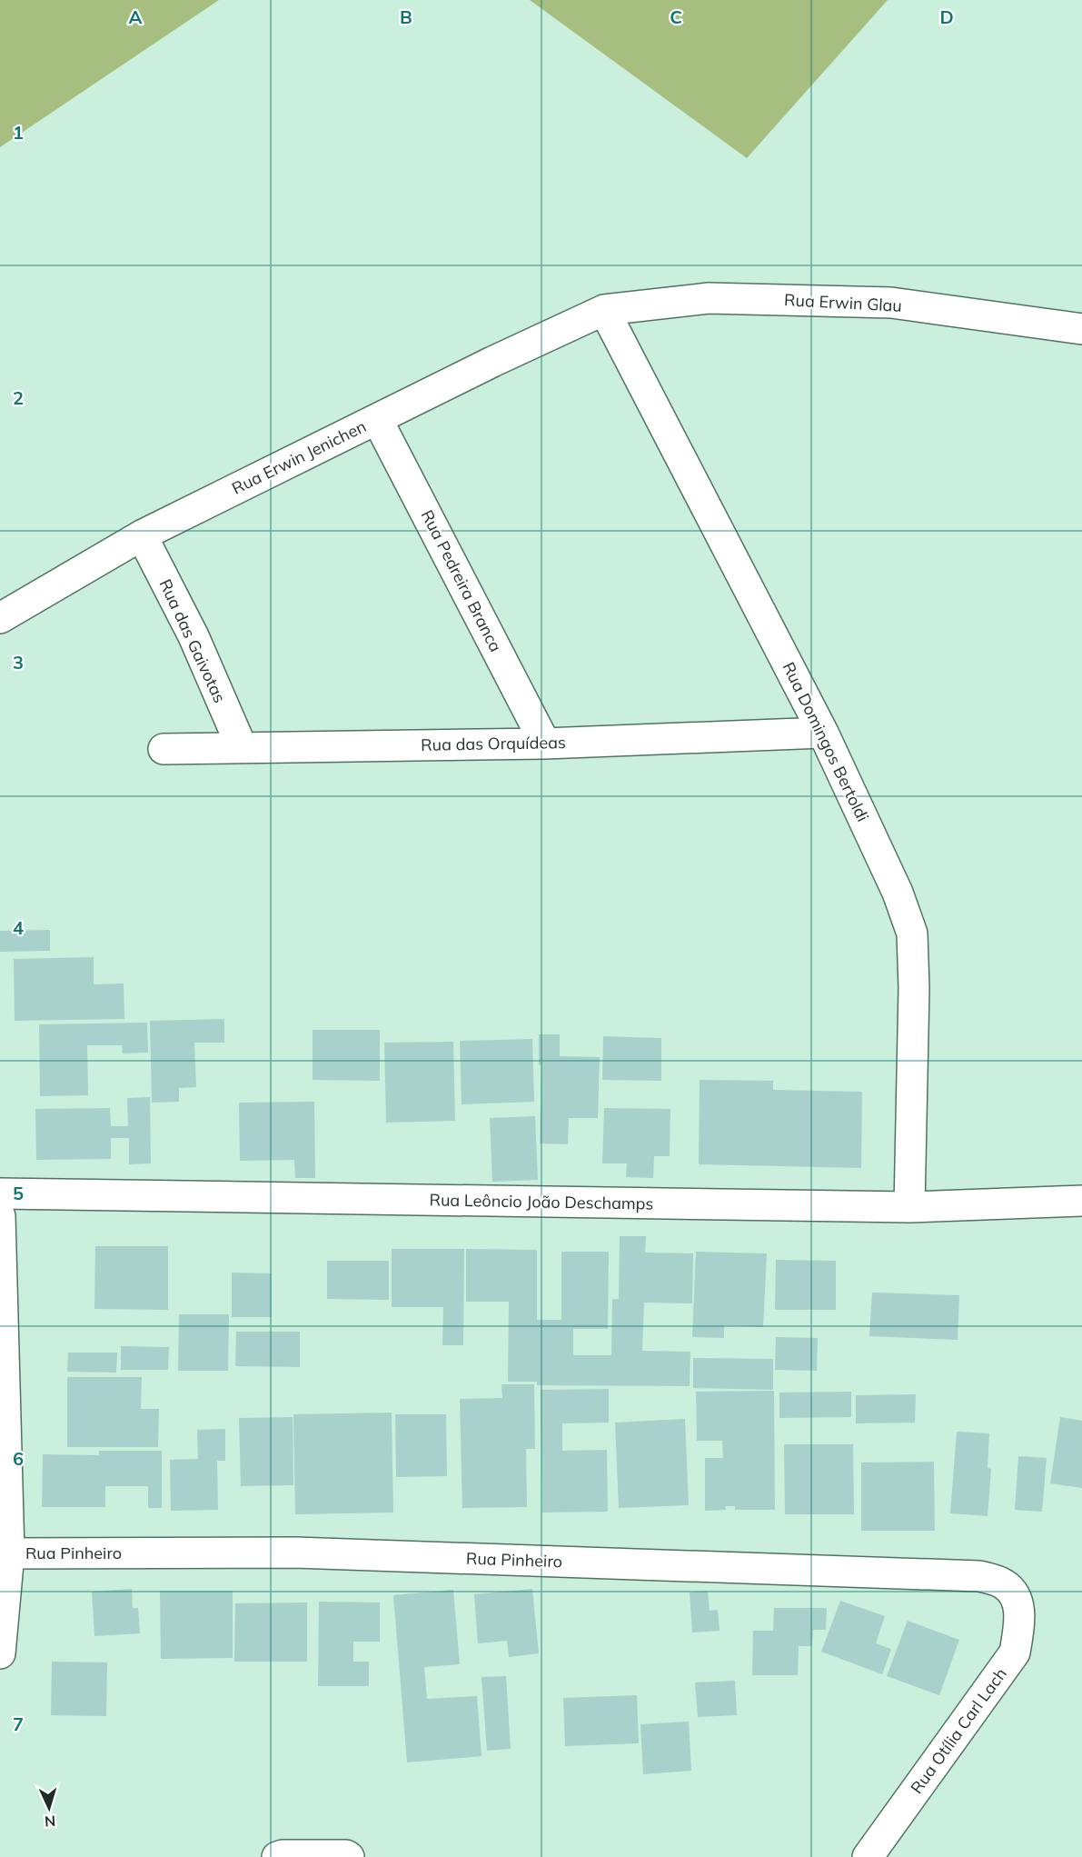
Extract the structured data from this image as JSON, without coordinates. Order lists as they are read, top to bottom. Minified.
{"streets":{"street":["Rua Erwin Glau","Rua Erwin Jenichen","Rua Pedreira Branca","Rua das Gaivotas","Rua Domingos Bertoldi","Rua das Orquídeas","Rua Leôncio João Deschamps","Rua Pinheiro","Rua Otília Carl Lach"]},"crossings":[["Rua Erwin Glau","Rua Erwin Jenichen"],["Rua Erwin Glau","Rua Domingos Bertoldi"],["Rua Erwin Jenichen","Rua Pedreira Branca"],["Rua Erwin Jenichen","Rua das Gaivotas"],["Rua Erwin Jenichen","Rua Domingos Bertoldi"],["Rua Pedreira Branca","Rua das Orquídeas"],["Rua das Gaivotas","Rua das Orquídeas"],["Rua Domingos Bertoldi","Rua das Orquídeas"],["Rua Domingos Bertoldi","Rua Leôncio João Deschamps"],["Rua Pinheiro","Rua Otília Carl Lach"]],"north":"bottom","grid":{"columns":["A","B","C","D"],"rows":["1","2","3","4","5","6","7"]}}
